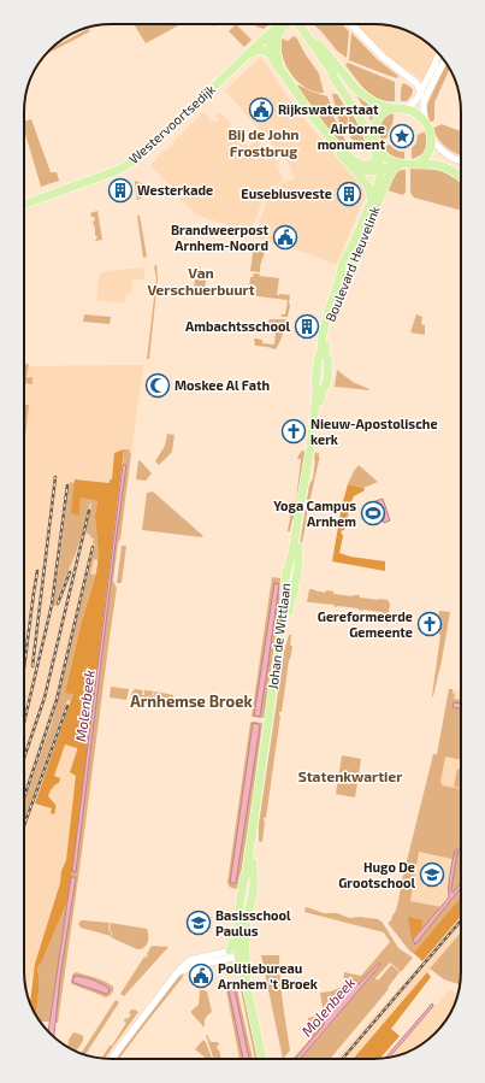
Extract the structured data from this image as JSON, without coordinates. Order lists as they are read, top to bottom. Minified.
{"streets":{"main road":["Westervoortsedijk","Boulevard Heuvelink","Johan de Wittlaan"]},"crossings":[["Boulevard Heuvelink","Johan de Wittlaan"]],"districts":["Bij de John Frostbrug","Van Verschuerbuurt","Arnhemse Broek","Statenkwartier"],"water":["Molenbeek"],"places":{"public building":["Rijkswaterstaat","Brandweerpost Arnhem-Noord","Politiebureau Arnhem 't Broek"],"place":["Airborne monument"],"building":["Westerkade","Eusebiusveste","Ambachtsschool"],"mosque":["Moskee Al Fath"],"church":["Nieuw-Apostolische kerk","Gereformeerde Gemeente"],"sports":["Yoga Campus Arnhem"],"school or university":["Hugo De Grootschool","Basisschool Paulus"]}}
